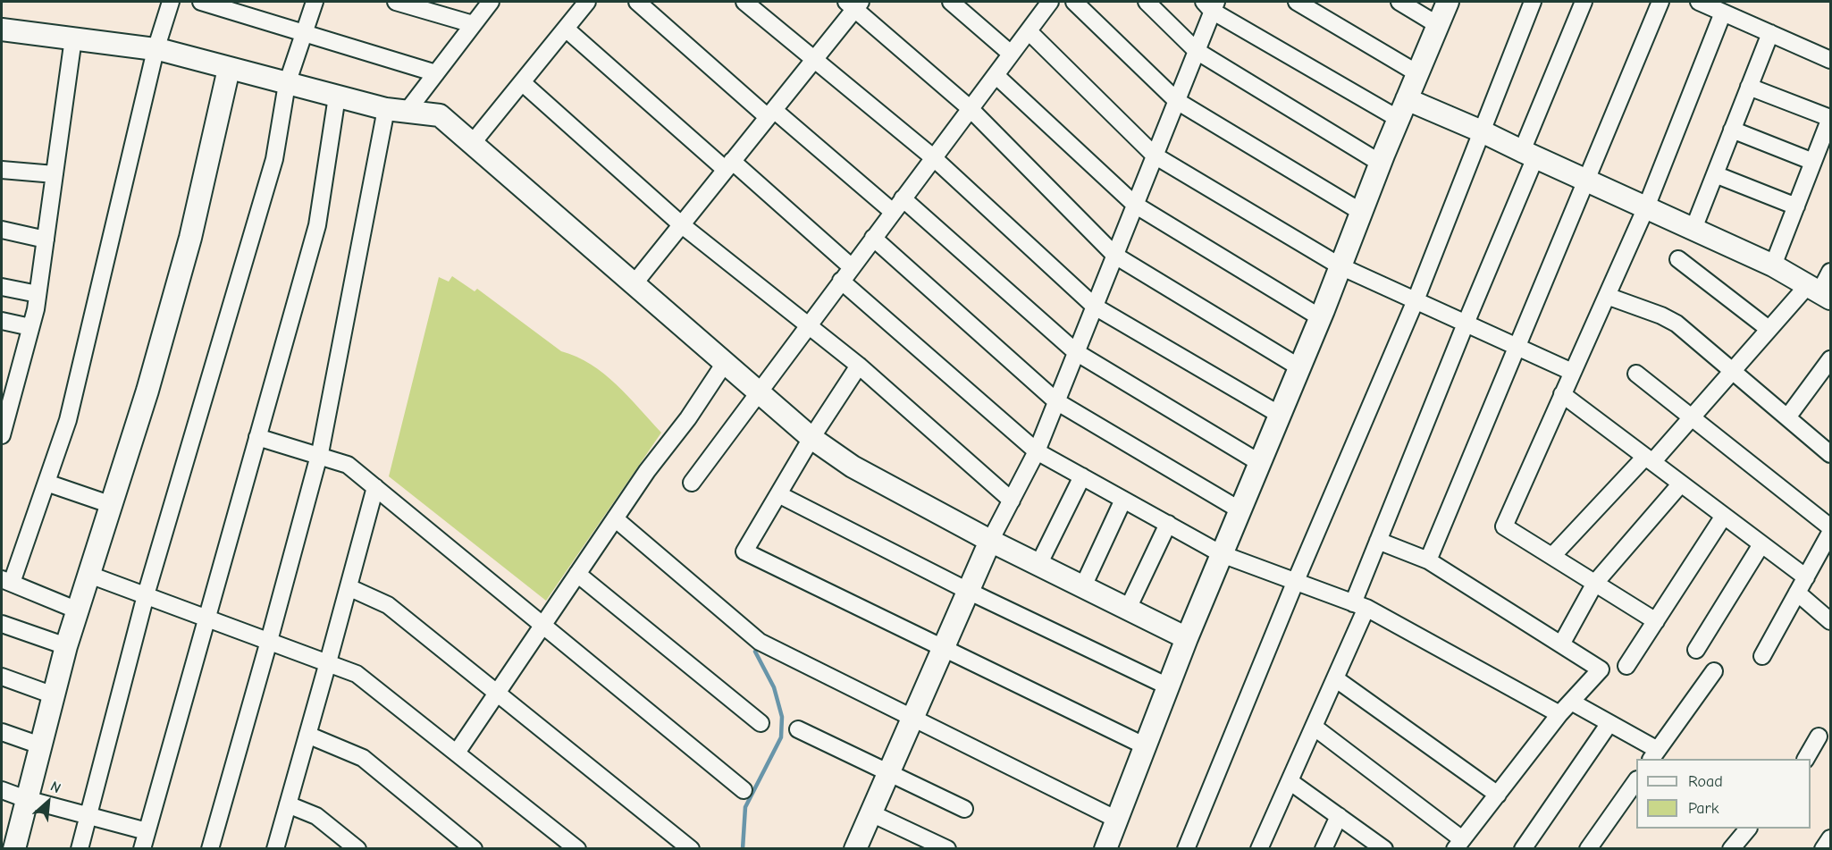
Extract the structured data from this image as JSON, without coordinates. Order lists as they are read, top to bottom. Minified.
{"legend":["Road","Park"],"north":"top right"}
